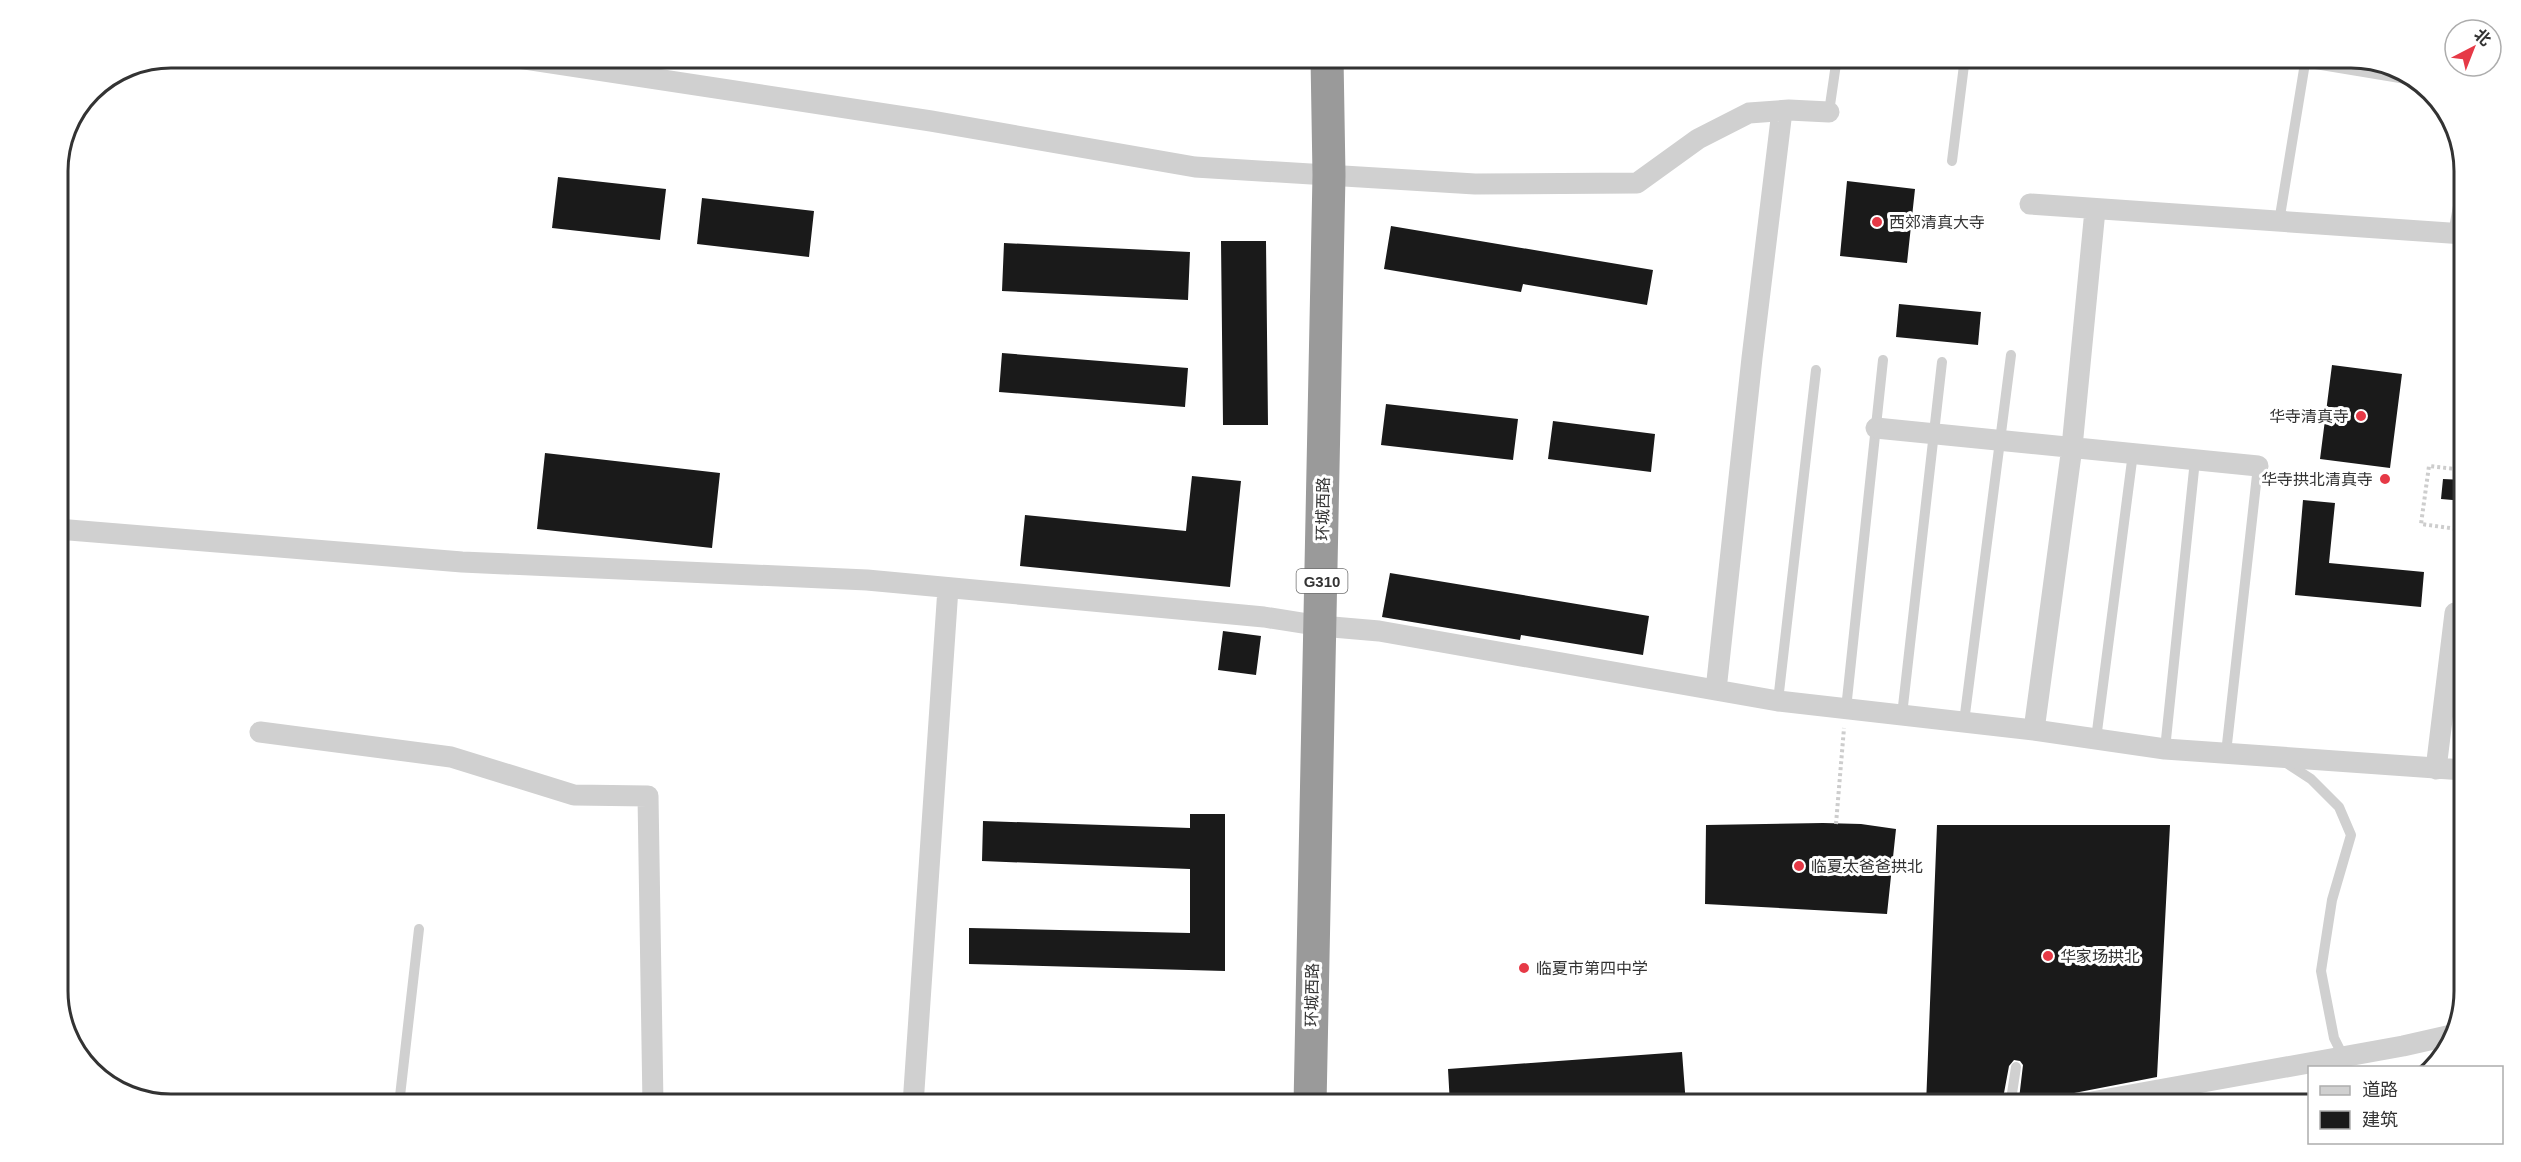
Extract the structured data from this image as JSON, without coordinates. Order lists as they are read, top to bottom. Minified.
{"streets":{"highway":["环城西路","G310"]},"places":["西郊清真大寺","华寺清真寺","华寺拱北清真寺","临夏太爸爸拱北","华家场拱北","临夏市第四中学"],"legend":["道路","建筑"],"north":"top right"}
